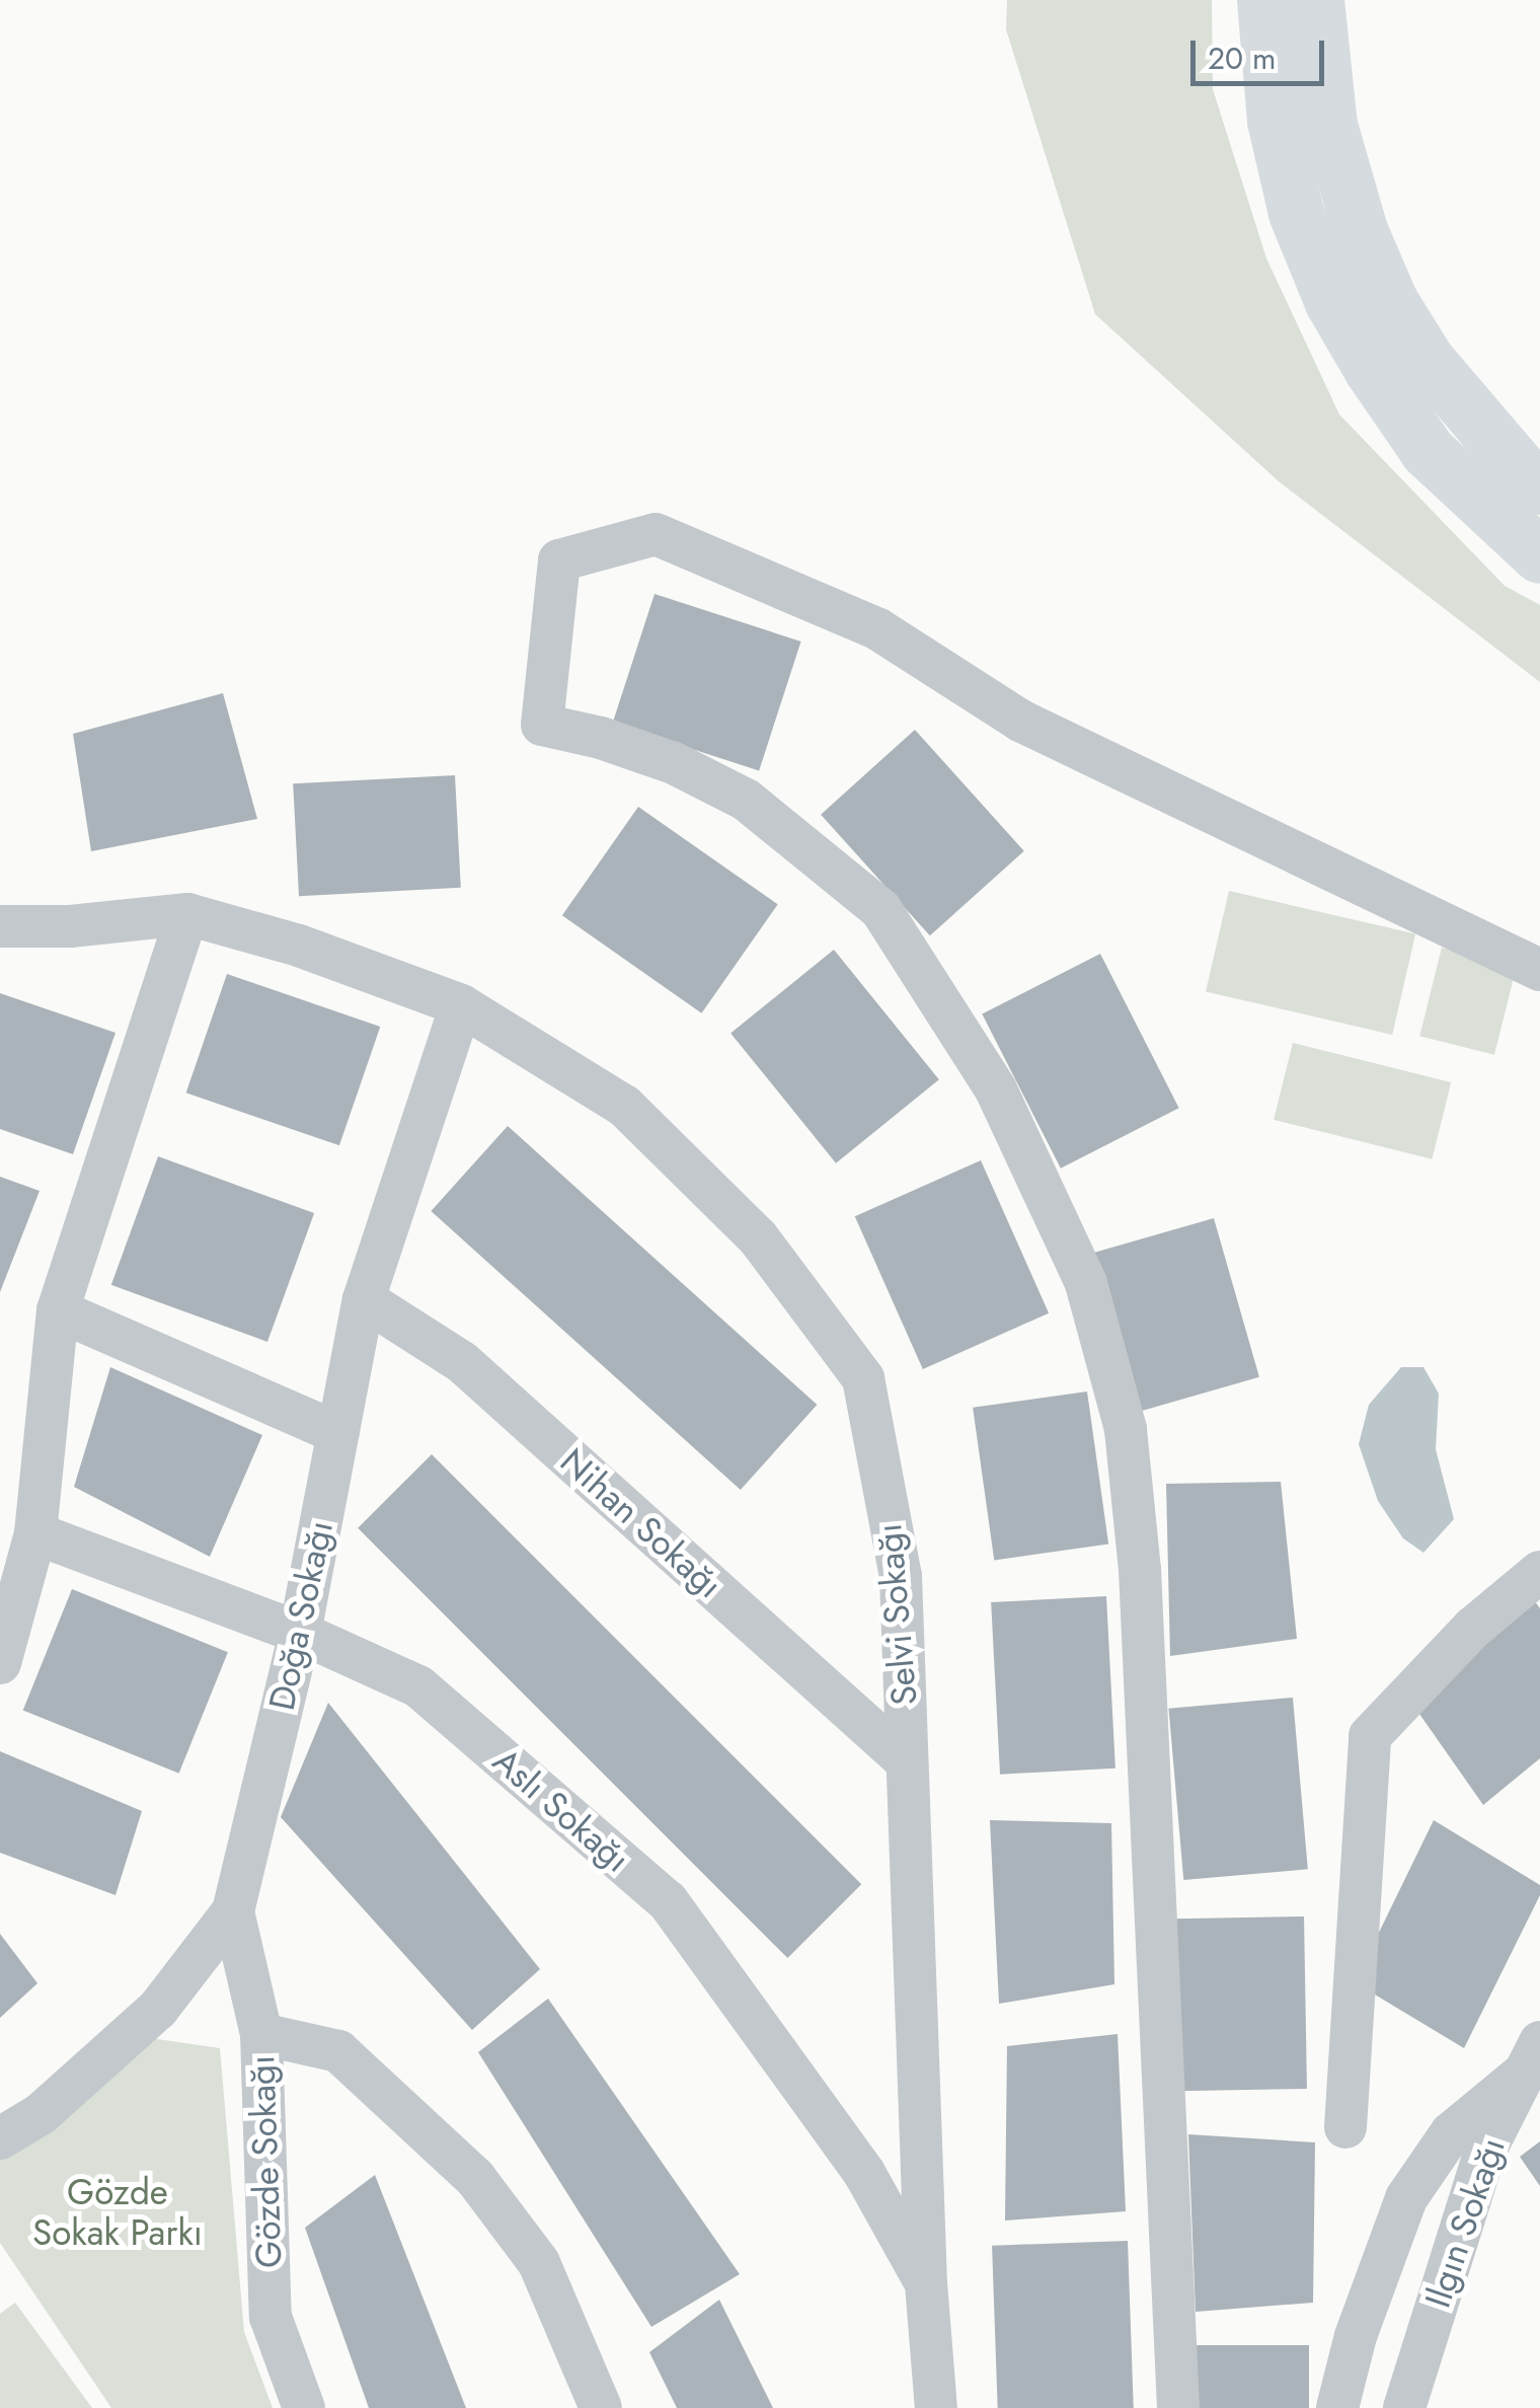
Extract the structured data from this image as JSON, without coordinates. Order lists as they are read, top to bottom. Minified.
{"streets":{"street":["Nihan Sokağı","Selvi Sokağı","Doğa Sokağı","Aslı Sokağı","Gözde Sokağı","Ilgın Sokağı"]},"crossings":[["Nihan Sokağı","Selvi Sokağı"],["Nihan Sokağı","Doğa Sokağı"],["Selvi Sokağı","Doğa Sokağı"],["Selvi Sokağı","Aslı Sokağı"],["Doğa Sokağı","Aslı Sokağı"],["Doğa Sokağı","Gözde Sokağı"]],"parks":["Gözde Sokak Parkı"],"scale_bar":"20 m"}
